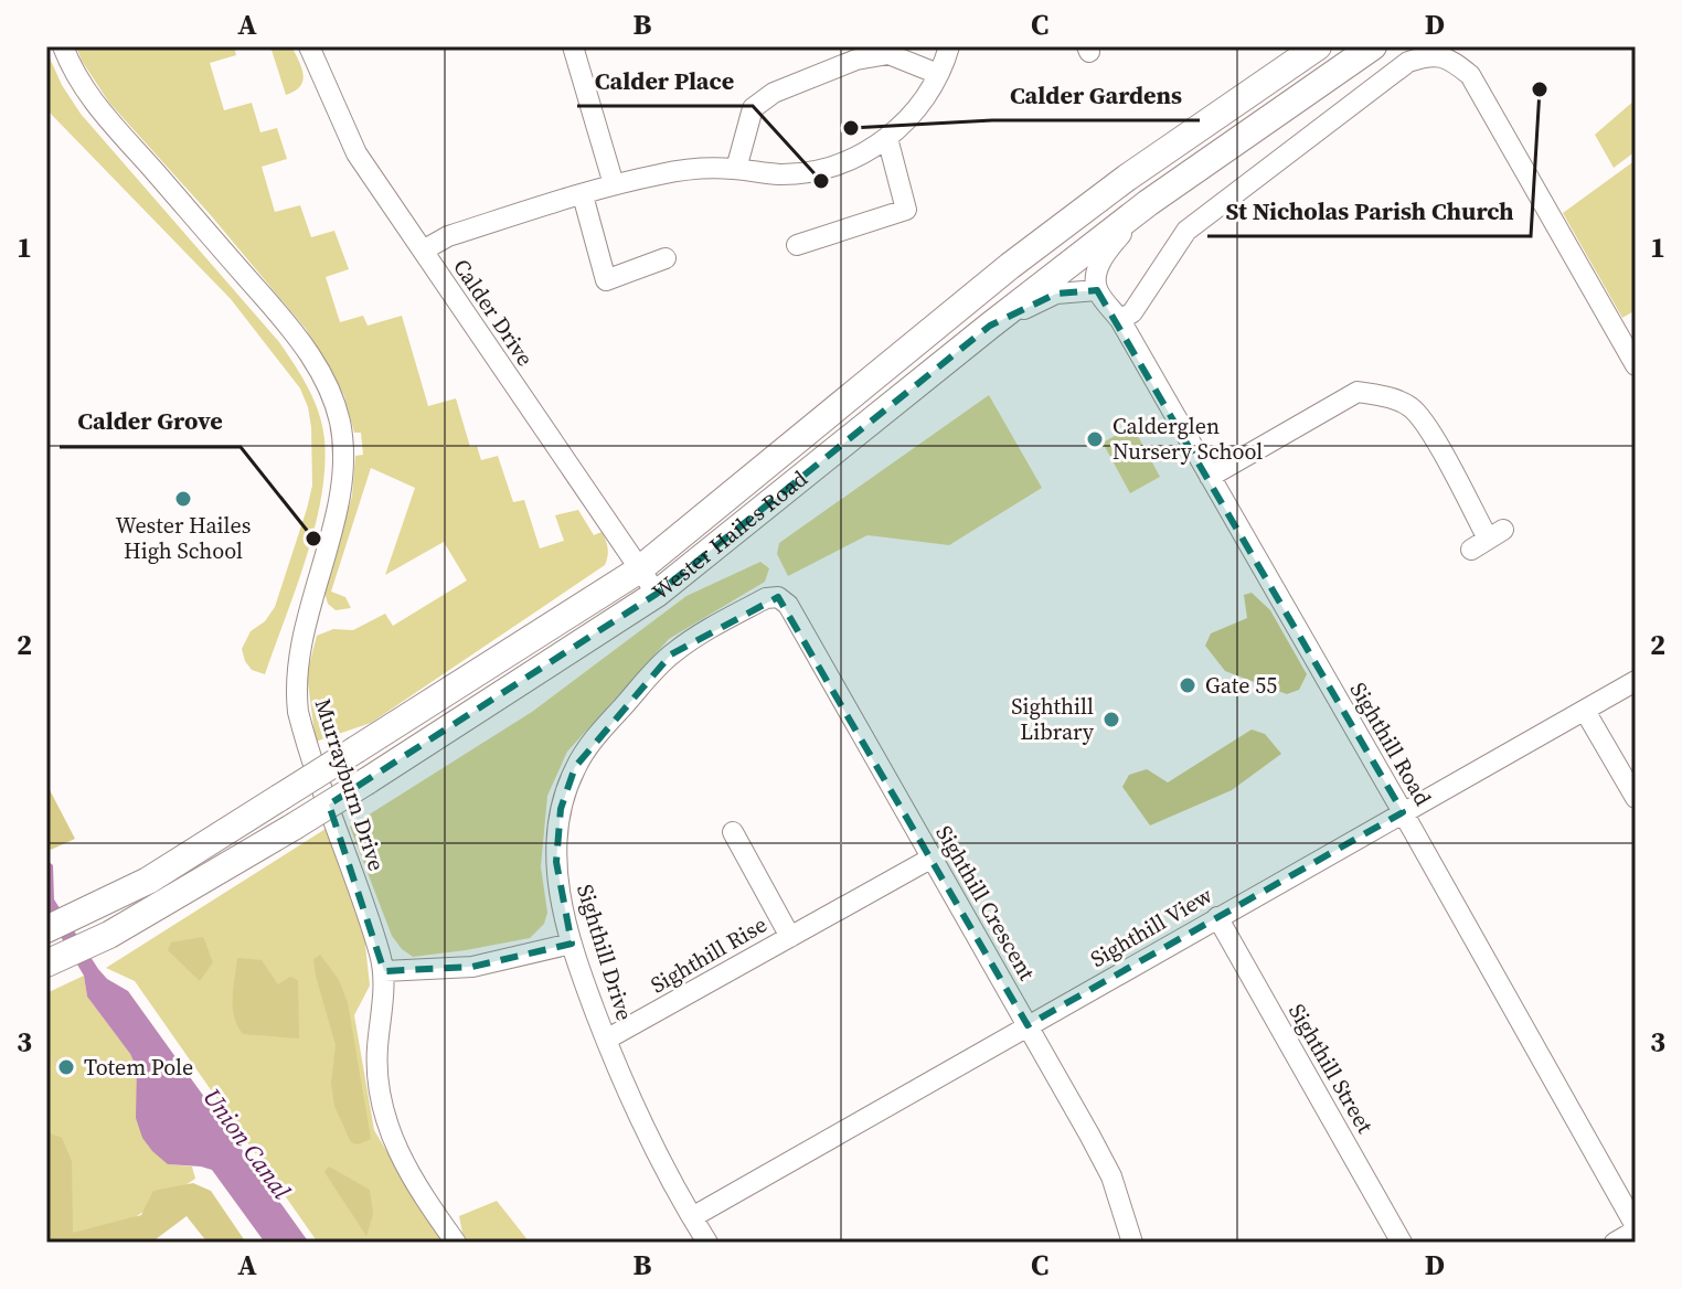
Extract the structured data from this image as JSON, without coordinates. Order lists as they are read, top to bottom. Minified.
{"streets":{"main road":["Wester Hailes Road"],"street":["Calder Drive","Sighthill Road","Murrayburn Drive","Sighthill Crescent","Sighthill View","Sighthill Drive","Sighthill Rise","Sighthill Street"]},"crossings":[["Calder Drive","Wester Hailes Road"],["Sighthill Road","Sighthill View"],["Sighthill Crescent","Sighthill View"],["Sighthill Crescent","Sighthill Drive"],["Sighthill Crescent","Sighthill Rise"],["Sighthill View","Sighthill Drive"],["Sighthill View","Sighthill Street"],["Sighthill Drive","Sighthill Rise"]],"water":["Union Canal"],"places":["St Nicholas Parish Church","Calder Gardens","Calder Place","Calderglen Nursery School","Wester Hailes High School","Calder Grove","Gate 55","Sighthill Library","Totem Pole"],"grid":{"columns":["A","B","C","D"],"rows":["1","2","3"]}}
